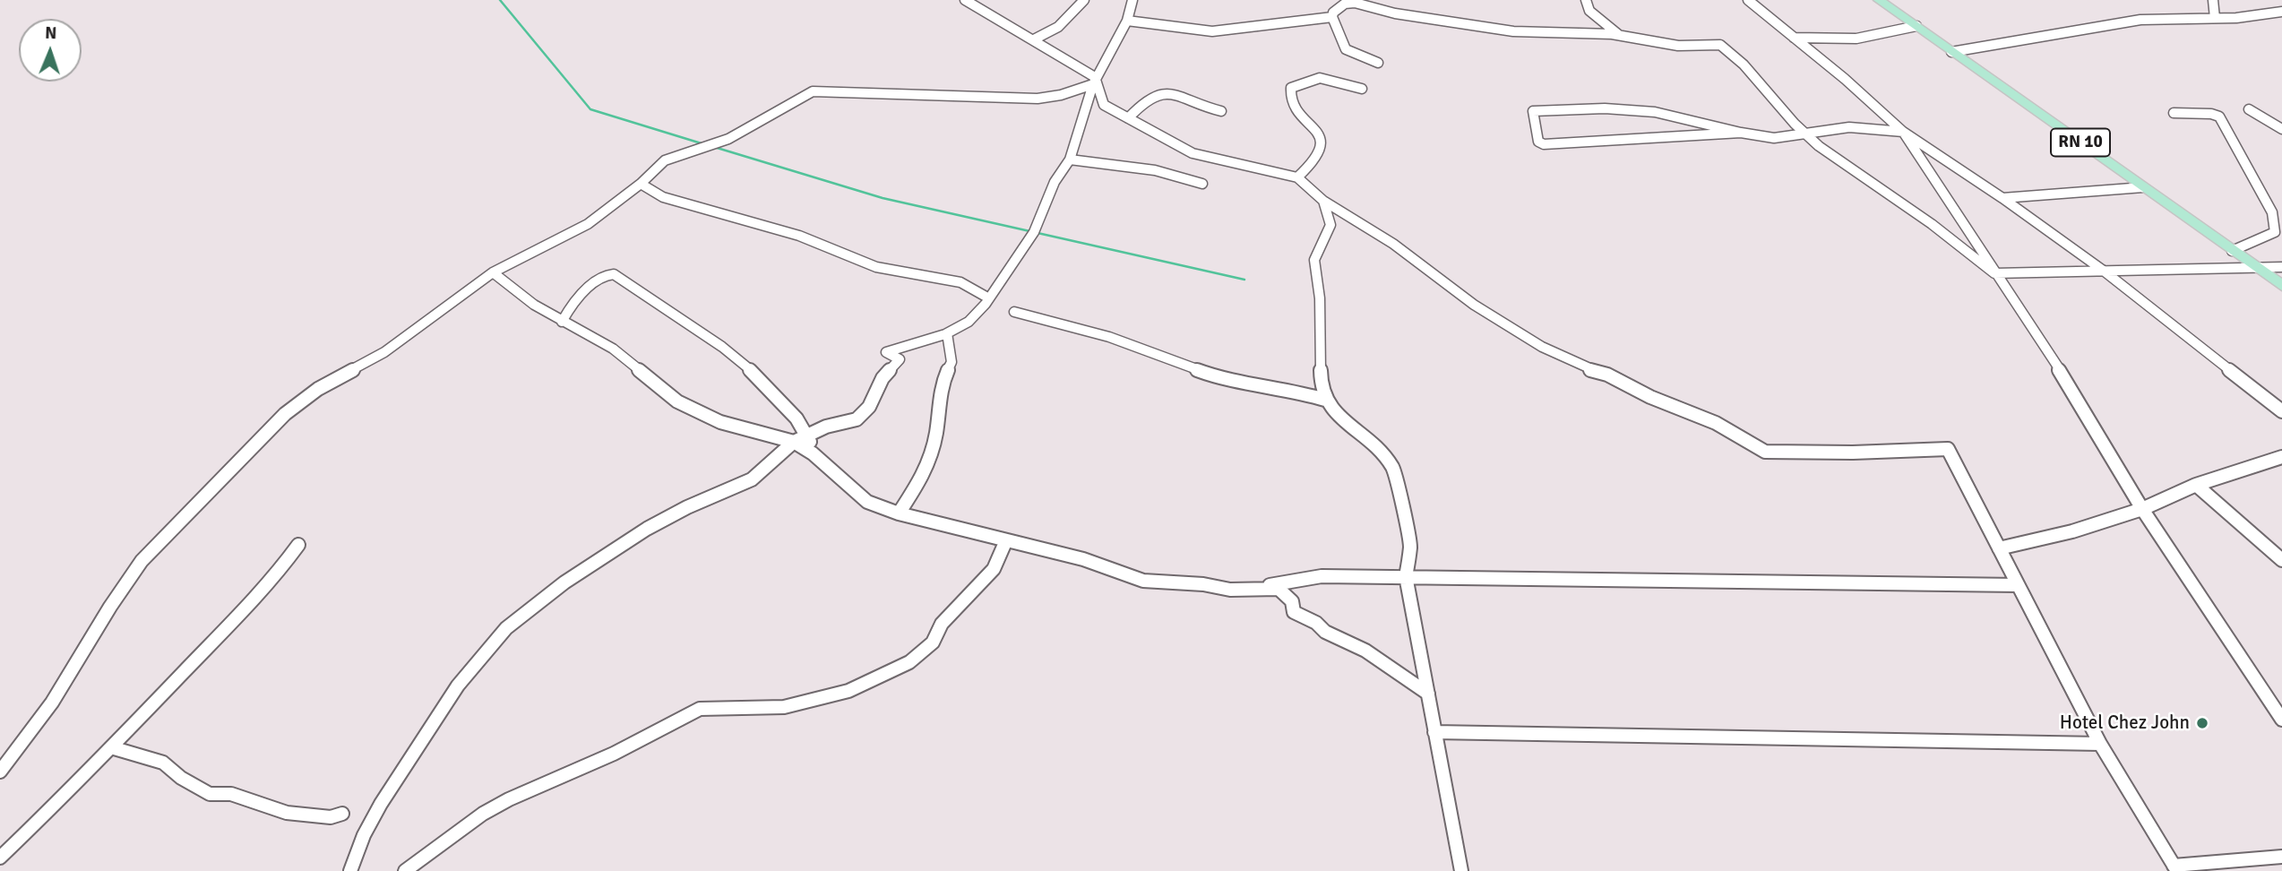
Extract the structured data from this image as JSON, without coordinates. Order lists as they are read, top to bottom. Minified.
{"streets":{"main road":["RN 10"]},"places":["Hotel Chez John"],"north":"top"}
